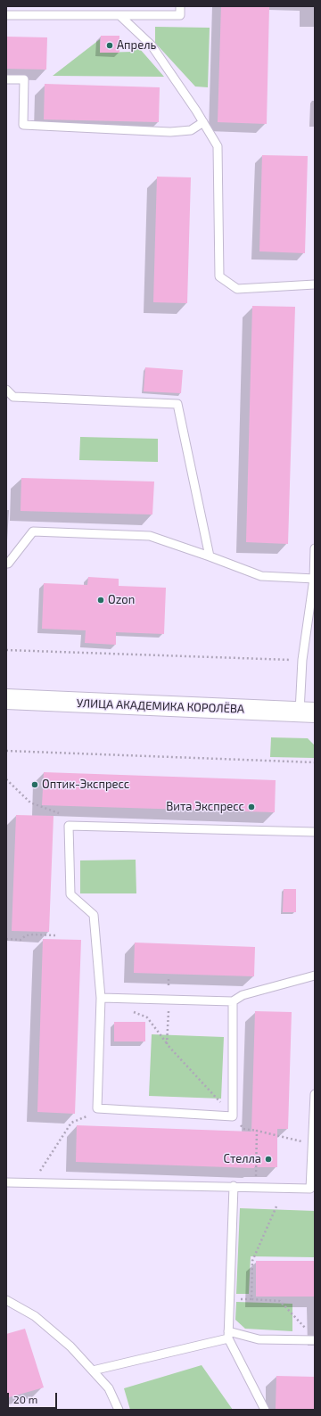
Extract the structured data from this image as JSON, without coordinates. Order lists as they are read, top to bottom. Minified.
{"streets":{"street":["УЛИЦА АКАДЕМИКА КОРОЛЁВА"]},"places":["Апрель","Ozon","Оптик-Экспресс","Вита Экспресс","Стелла"],"scale_bar":"20 m"}
